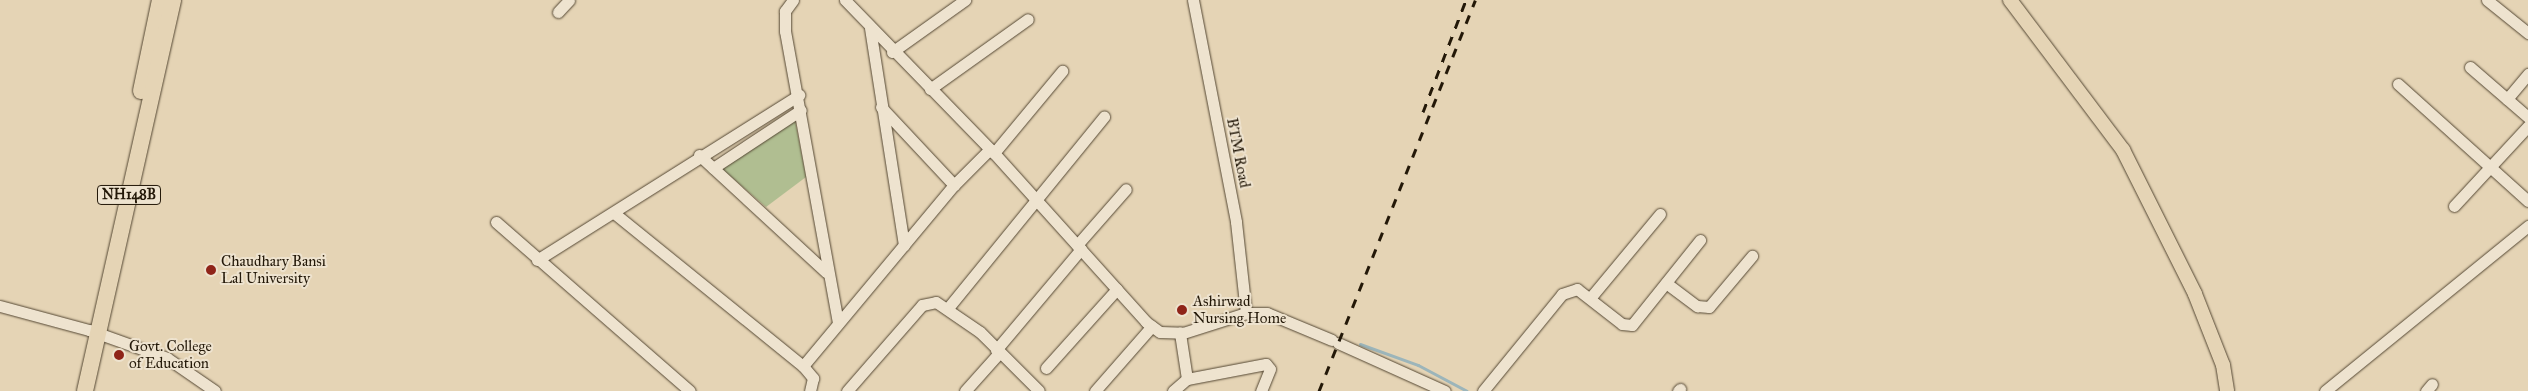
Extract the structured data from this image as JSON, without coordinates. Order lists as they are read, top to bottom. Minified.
{"streets":{"highway":["NH148B"],"street":["BTM Road"]},"places":["Chaudhary Bansi Lal University","Ashirwad Nursing Home","Govt. College of Education"]}
